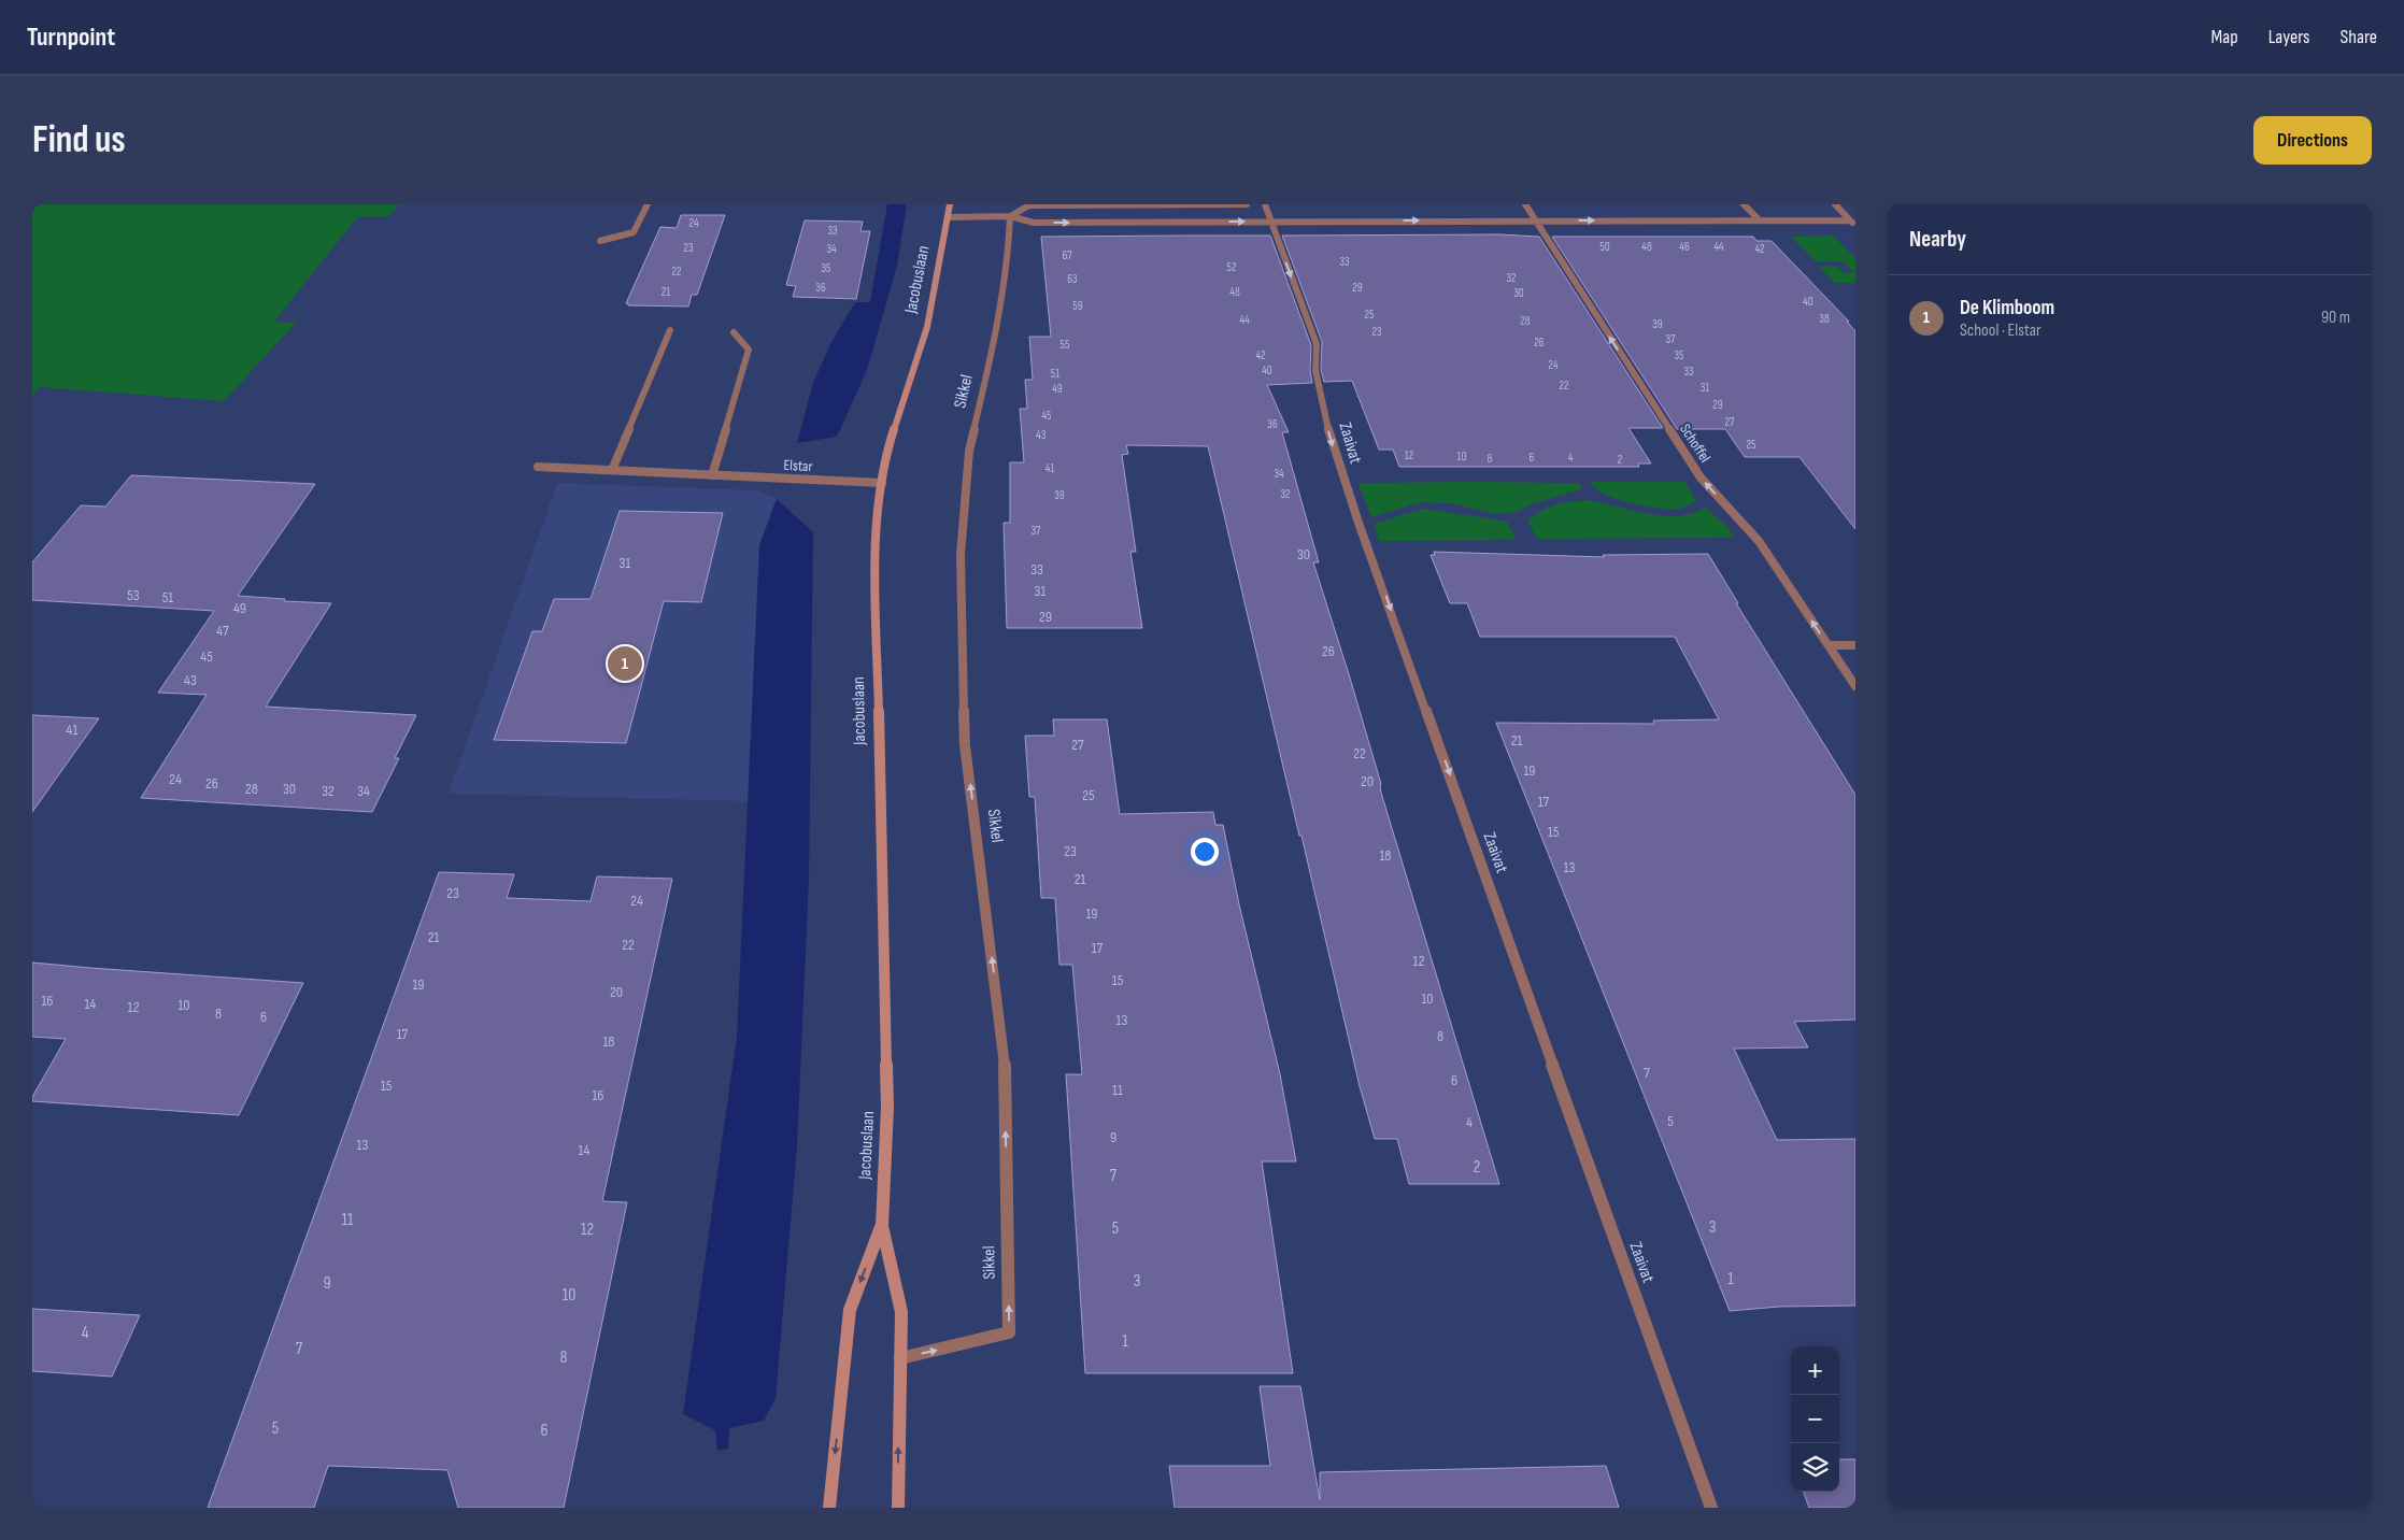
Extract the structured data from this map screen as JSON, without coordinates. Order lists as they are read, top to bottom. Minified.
{"streets":{"main road":["Jacobuslaan"],"street":["Sikkel","Zaaivat","Schoffel","Elstar"]},"crossings":[["Jacobuslaan","Sikkel"],["Jacobuslaan","Elstar"]],"one_way":["Sikkel","Zaaivat","Schoffel"],"house_numbers":["24","33","50","48","46","44","23","34","42","67","33","52","35","22","32","63","36","29","21","48","30","40","59","25","38","44","28","39","23","37","26","55","42","35","24","40","33","51","22","31","49","29","45","27","36","43","25","12","10","6","4","8","2","41","34","32","39","37","30","31","33","31","53","51","49","29","47","26","45","43","41","21","27","22","19","24","20","26","28","30","32","34","25","17","15","23","18","13","21","23","24","19","21","22","17","12","15","19","20","10","16","14","10","12","8","6","13","17","8","18","7","6","15","11","16","5","4","9","13","14","2","7","11","3","5","12","1","3","9","10","4","1","7","8","5","6"],"page":{"header":"Turnpoint","nav":["Map","Layers","Share"],"buttons":"Directions","title":"Find us","heading":"Nearby","list":[{"mark":"1","name":"De Klimboom","note":"School · Elstar","value":"90 m"}],"pins":"1","map_buttons":["+","−"]}}
